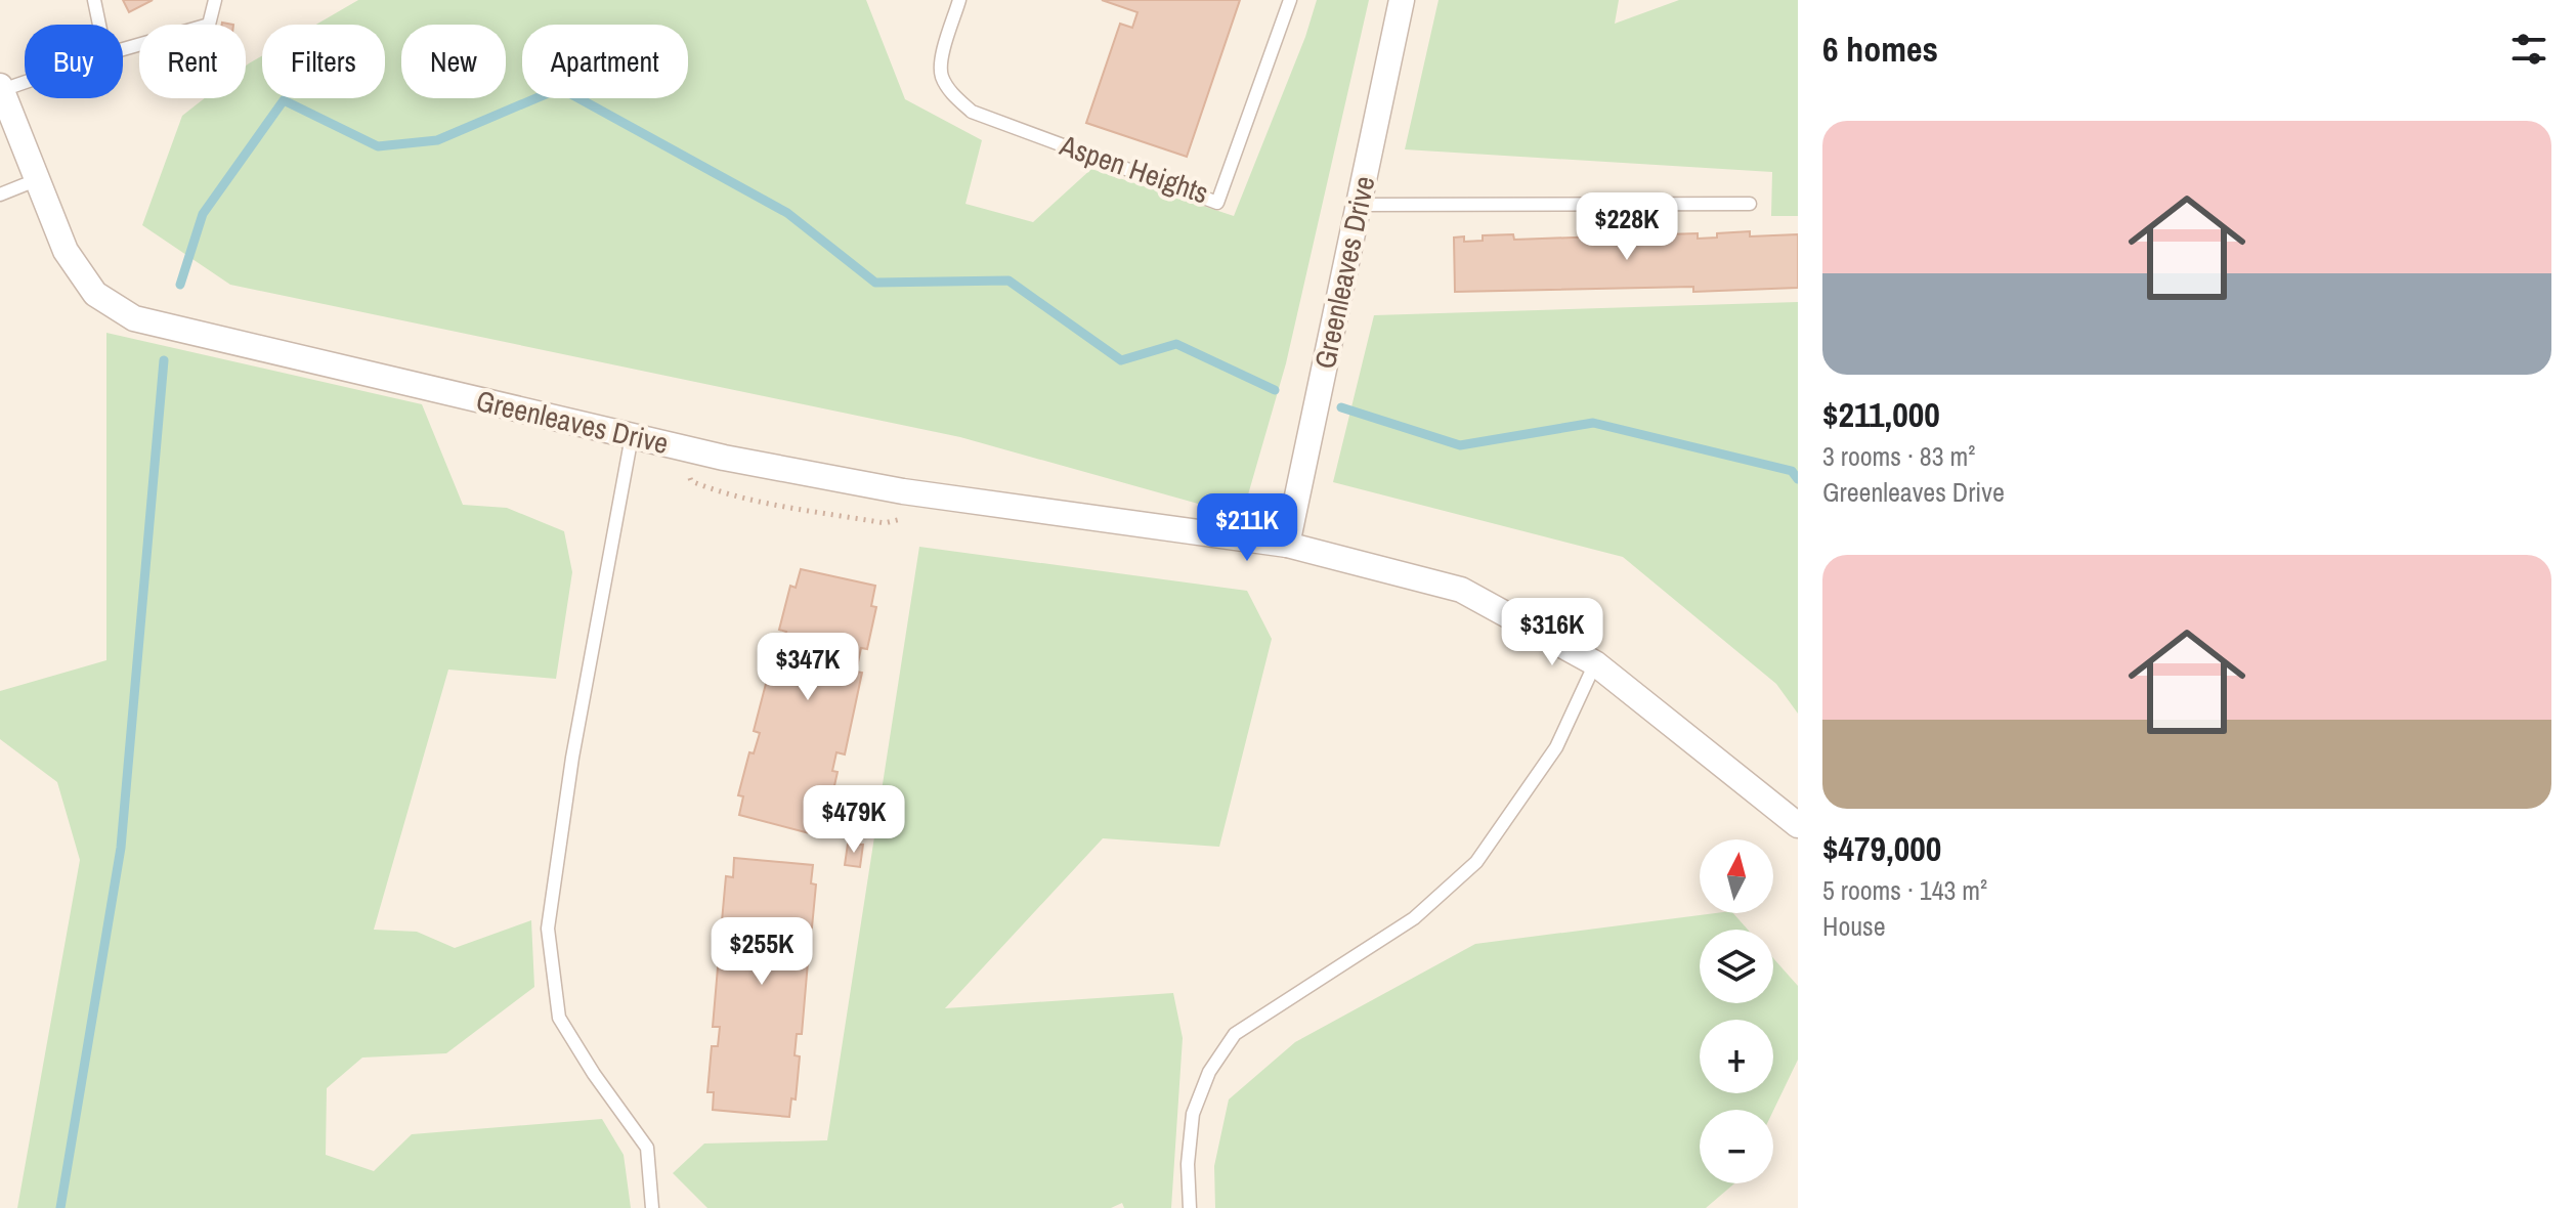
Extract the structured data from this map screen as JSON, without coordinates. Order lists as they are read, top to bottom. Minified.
{"streets":{"street":["Greenleaves Drive"],"lane":["Aspen Heights"]},"north":"top","page":{"heading":"6 homes","chip":["Buy","Rent","Filters","New","Apartment"],"list":[{"name":"$211,000","note":"3 rooms · 83 m² · Greenleaves Drive"},{"name":"$479,000","note":"5 rooms · 143 m² · House"}],"price":["$228K","$211K","$316K","$347K","$479K","$255K"],"map_buttons":["+","−"]}}
